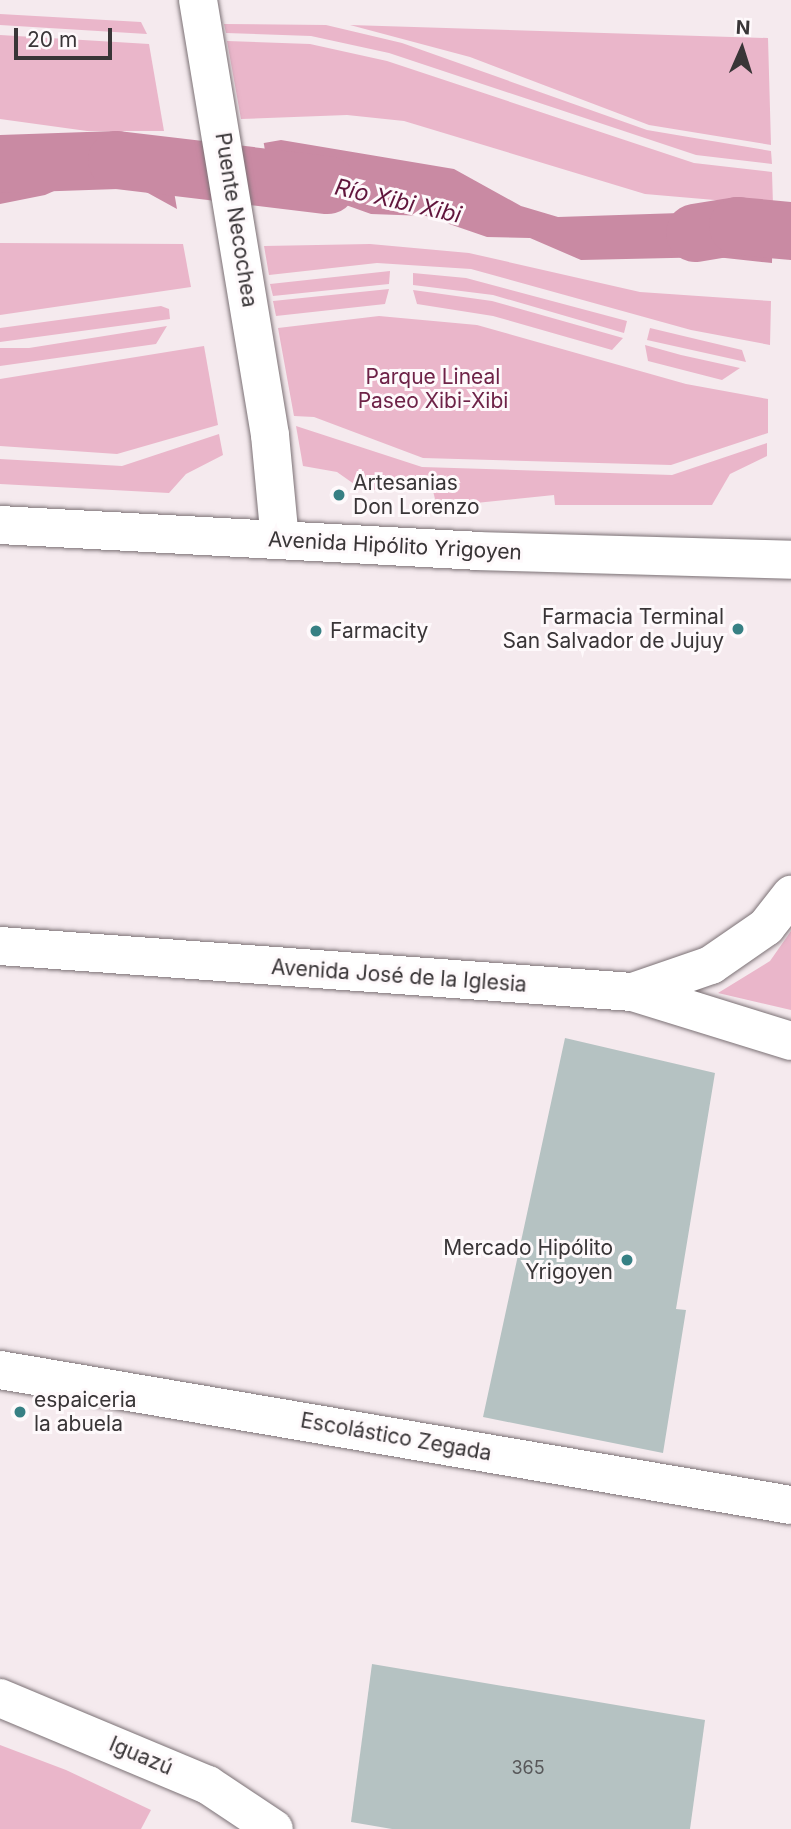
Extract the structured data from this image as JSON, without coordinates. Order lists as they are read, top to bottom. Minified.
{"streets":{"main road":["Puente Necochea","Avenida Hipólito Yrigoyen","Avenida José de la Iglesia","Escolástico Zegada","Iguazú"]},"crossings":[["Puente Necochea","Avenida Hipólito Yrigoyen"]],"water":["Río Xibi Xibi"],"parks":["Parque Lineal Paseo Xibi-Xibi"],"places":["Artesanias Don Lorenzo","Farmacia Terminal San Salvador de Jujuy","Farmacity","Mercado Hipólito Yrigoyen","espaiceria la abuela"],"house_numbers":["365"],"scale_bar":"20 m","north":"top"}
